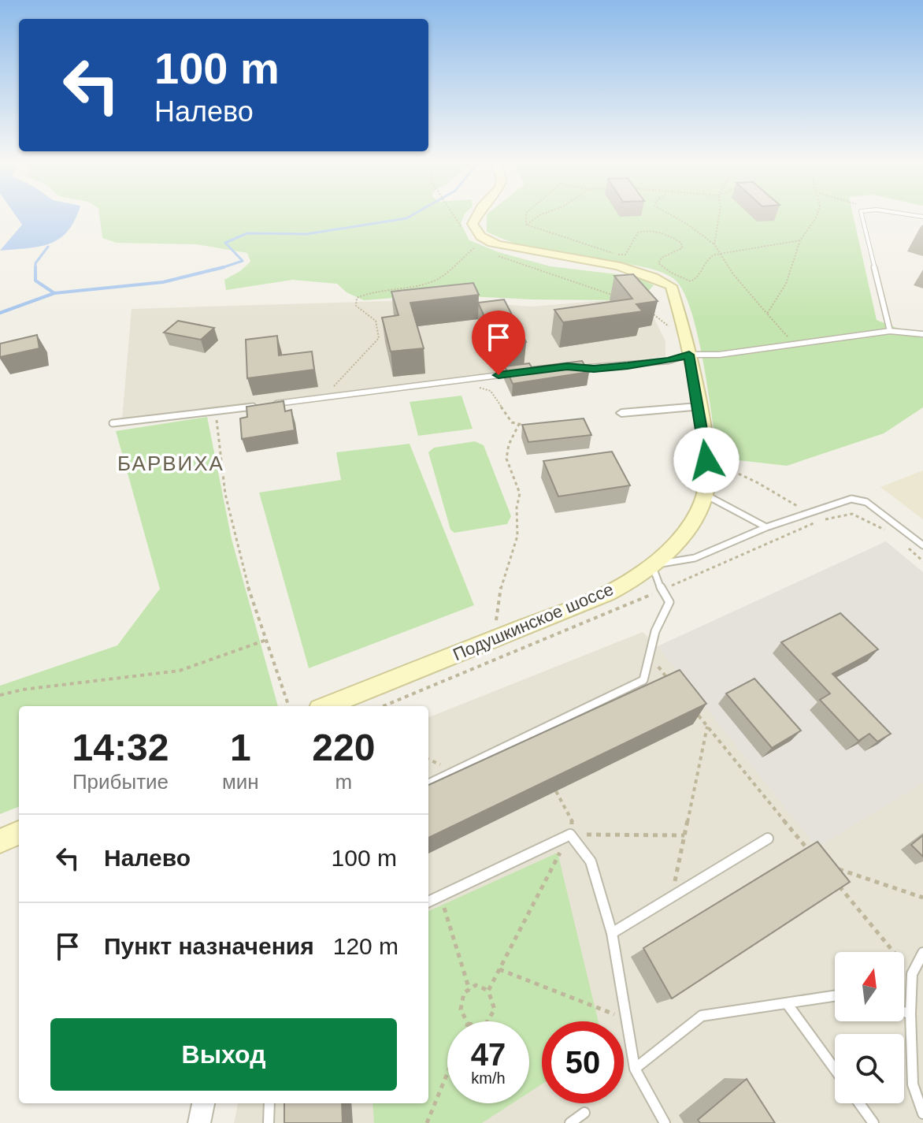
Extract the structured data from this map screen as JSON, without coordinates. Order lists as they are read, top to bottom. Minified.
{"streets":{"main road":["Подушкинское шоссе"]},"districts":["БАРВИХА"],"north":"top","page":{"turn":["100 m","Налево"],"eta":["14:32","Прибытие","1","мин","220","m"],"list":[{"name":"Налево","value":"100 m"},{"name":"Пункт назначения","value":"120 m"}],"buttons":"Выход","speed":"47 km/h","limit":"50"}}
